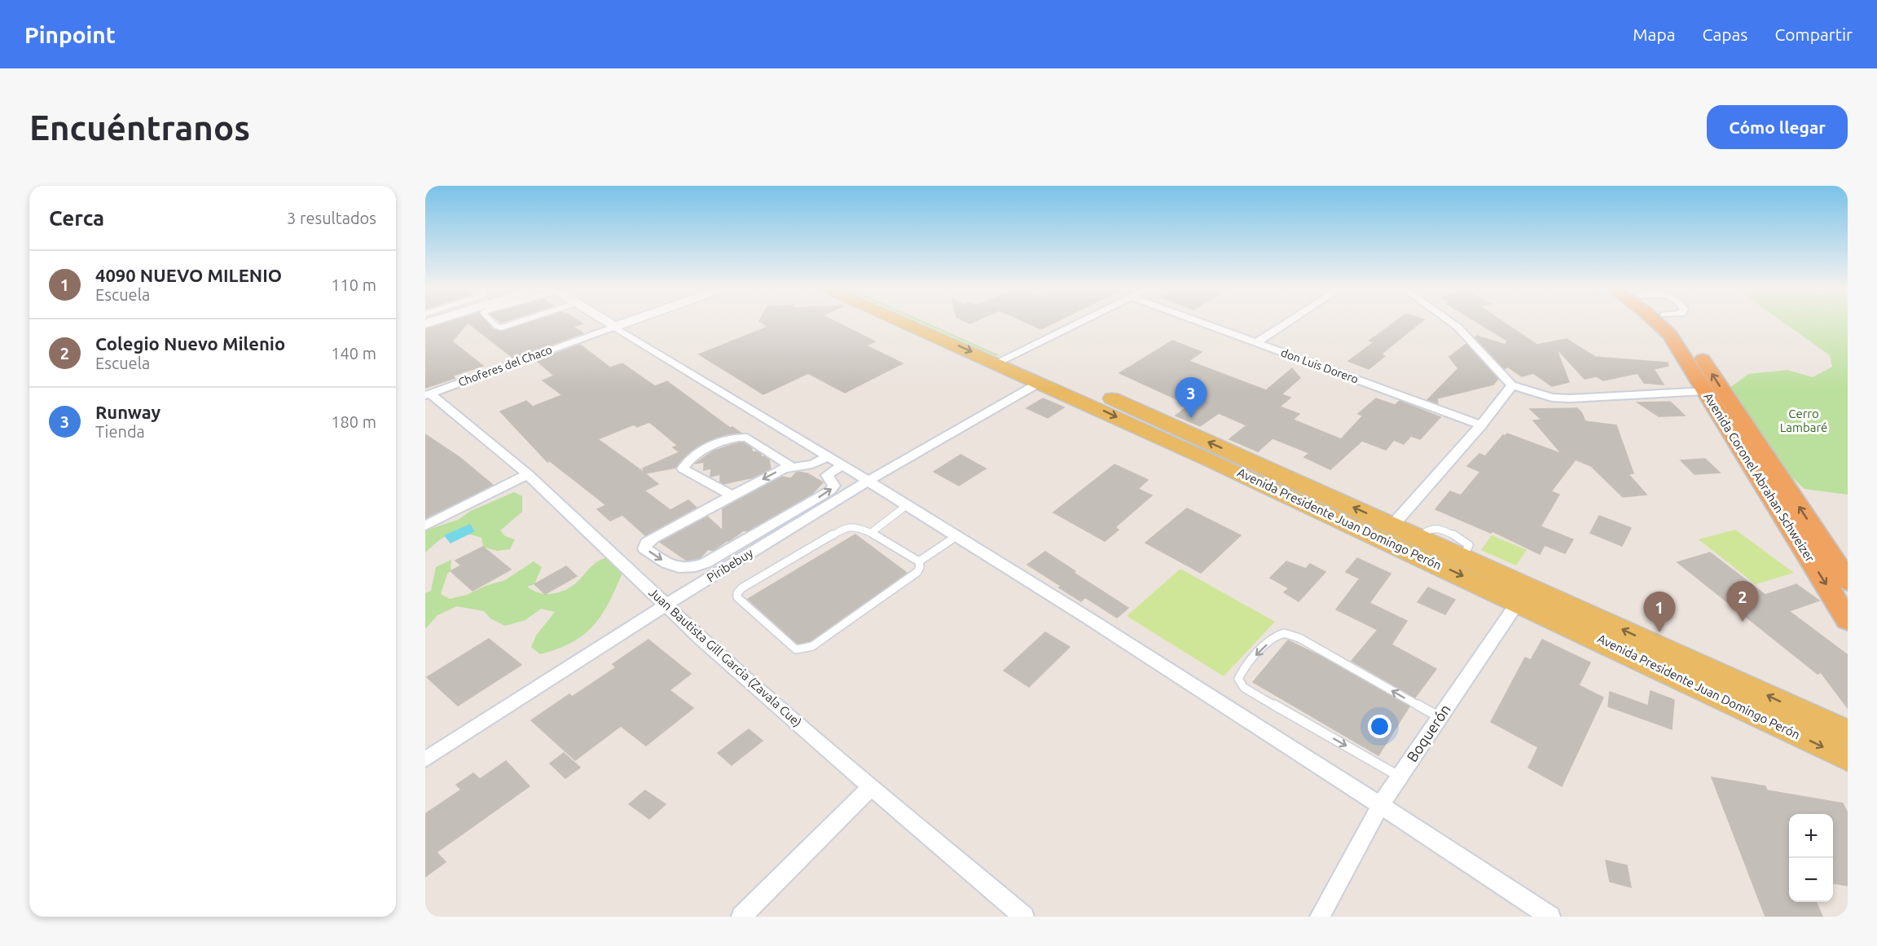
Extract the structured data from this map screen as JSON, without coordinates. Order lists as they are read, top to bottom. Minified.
{"streets":{"highway":["Avenida Coronel Abrahan Schweizer"],"main road":["Choferes del Chaco","Avenida Presidente Juan Domingo Perón"],"street":["don Luis Dorero","Piribebuy","Juan Bautista Gill Garcia (Zavala Cue)","Boquerón"]},"crossings":[["Choferes del Chaco","Juan Bautista Gill Garcia (Zavala Cue)"],["Avenida Presidente Juan Domingo Perón","Piribebuy"],["Avenida Presidente Juan Domingo Perón","Boquerón"],["Piribebuy","Juan Bautista Gill Garcia (Zavala Cue)"]],"parks":["Cerro Lambaré"],"page":{"header":"Pinpoint","nav":["Mapa","Capas","Compartir"],"buttons":"Cómo llegar","title":"Encuéntranos","heading":["Cerca","3 resultados"],"list":[{"mark":"1","name":"4090 NUEVO MILENIO","note":"Escuela","value":"110 m"},{"mark":"2","name":"Colegio Nuevo Milenio","note":"Escuela","value":"140 m"},{"mark":"3","name":"Runway","note":"Tienda","value":"180 m"}],"pins":["3","2","1"],"map_buttons":["+","−"]}}
